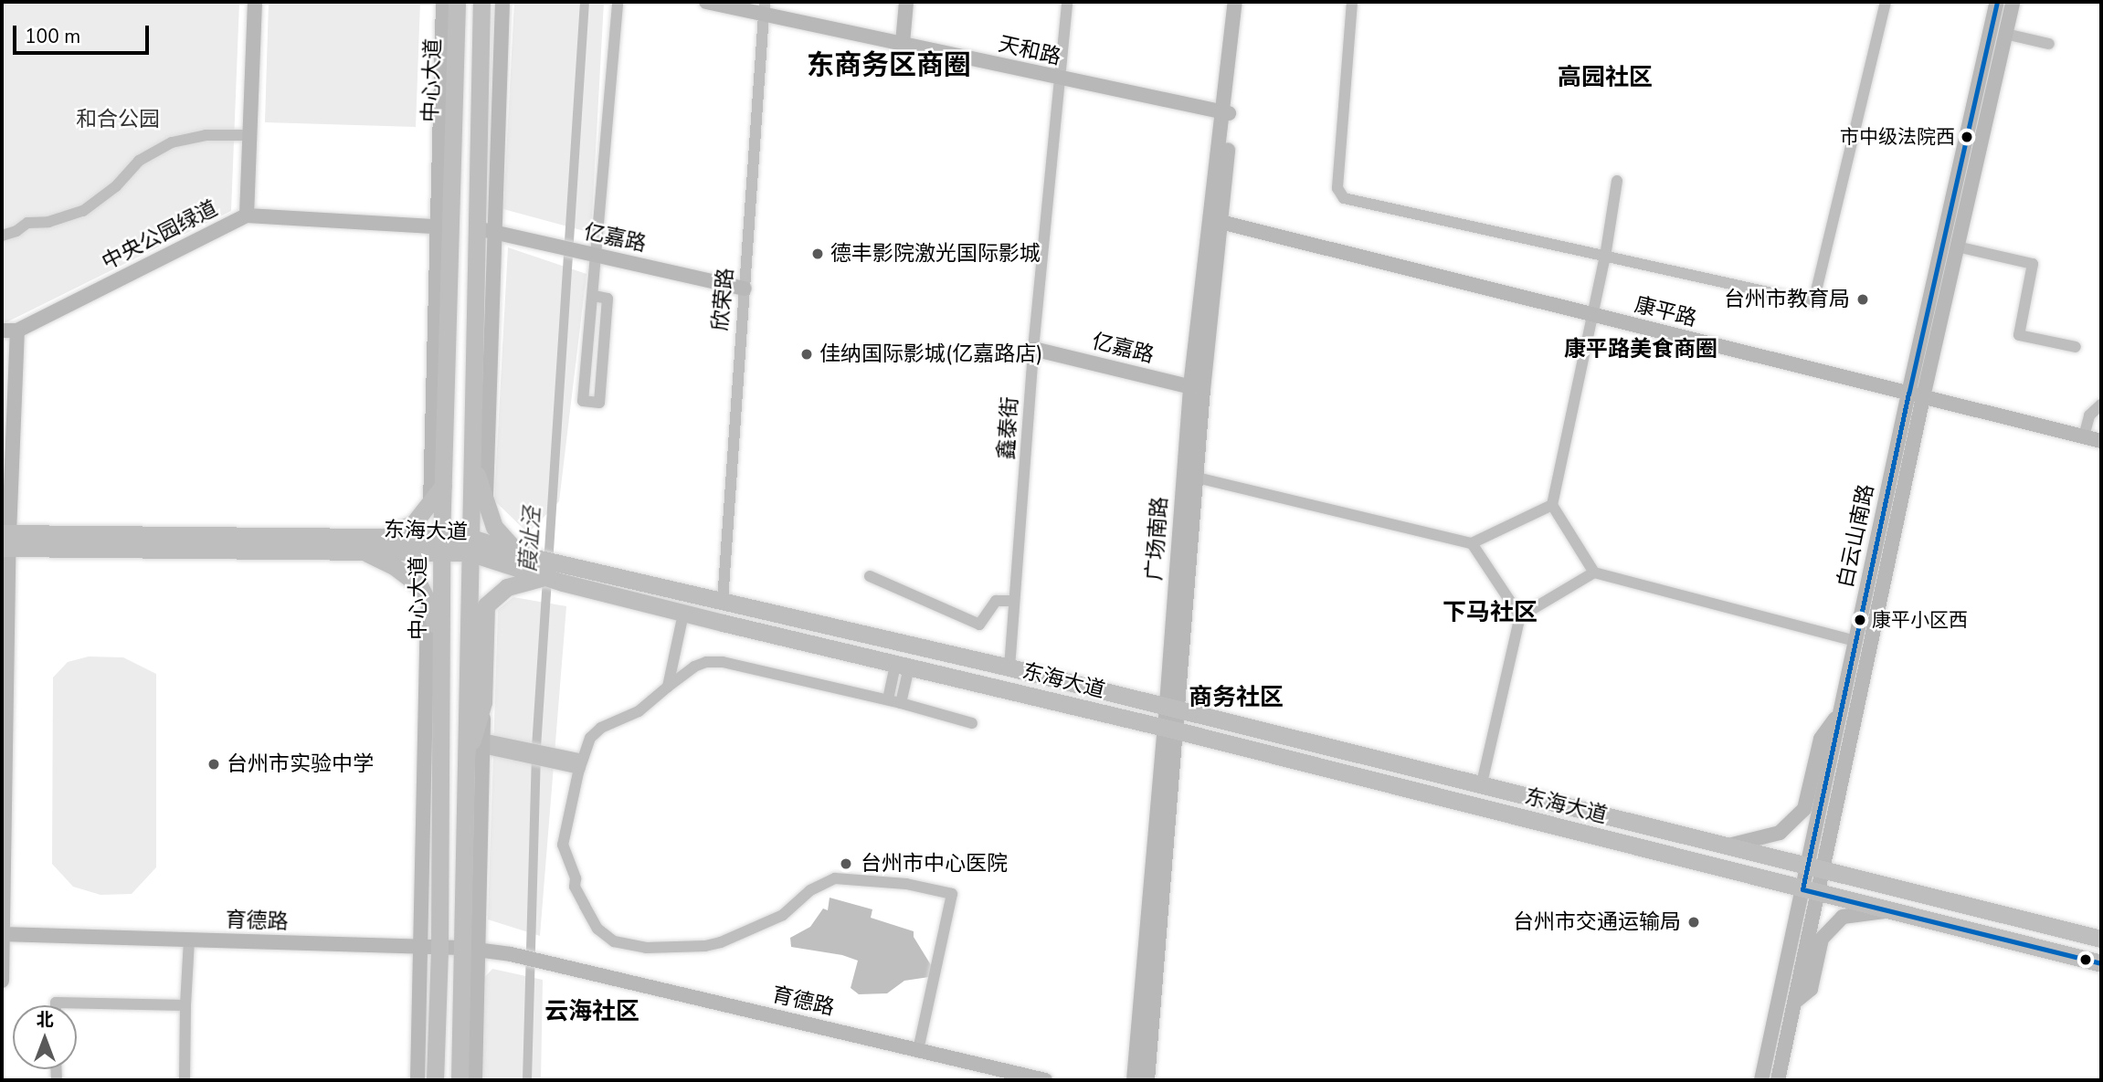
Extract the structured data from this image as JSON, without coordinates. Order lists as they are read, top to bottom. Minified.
{"streets":{"main road":["天和路","中心大道","中央公园绿道","亿嘉路","康平路","东海大道","白云山南路","广场南路","育德路"],"street":["欣荣路","鑫泰街"]},"crossings":[["天和路","欣荣路"],["天和路","鑫泰街"],["天和路","广场南路"],["中心大道","东海大道"],["中心大道","育德路"],["亿嘉路","欣荣路"],["亿嘉路","鑫泰街"],["亿嘉路","广场南路"],["欣荣路","东海大道"],["康平路","白云山南路"],["康平路","广场南路"],["鑫泰街","东海大道"],["东海大道","白云山南路"],["东海大道","广场南路"]],"districts":["东商务区商圈","高园社区","康平路美食商圈","下马社区","商务社区","云海社区"],"water":["葭沚泾"],"parks":["和合公园"],"places":["市中级法院西","德丰影院激光国际影城","台州市教育局","佳纳国际影城(亿嘉路店)","康平小区西","台州市实验中学","台州市中心医院","台州市交通运输局"],"scale_bar":"100 m","north":"top"}
